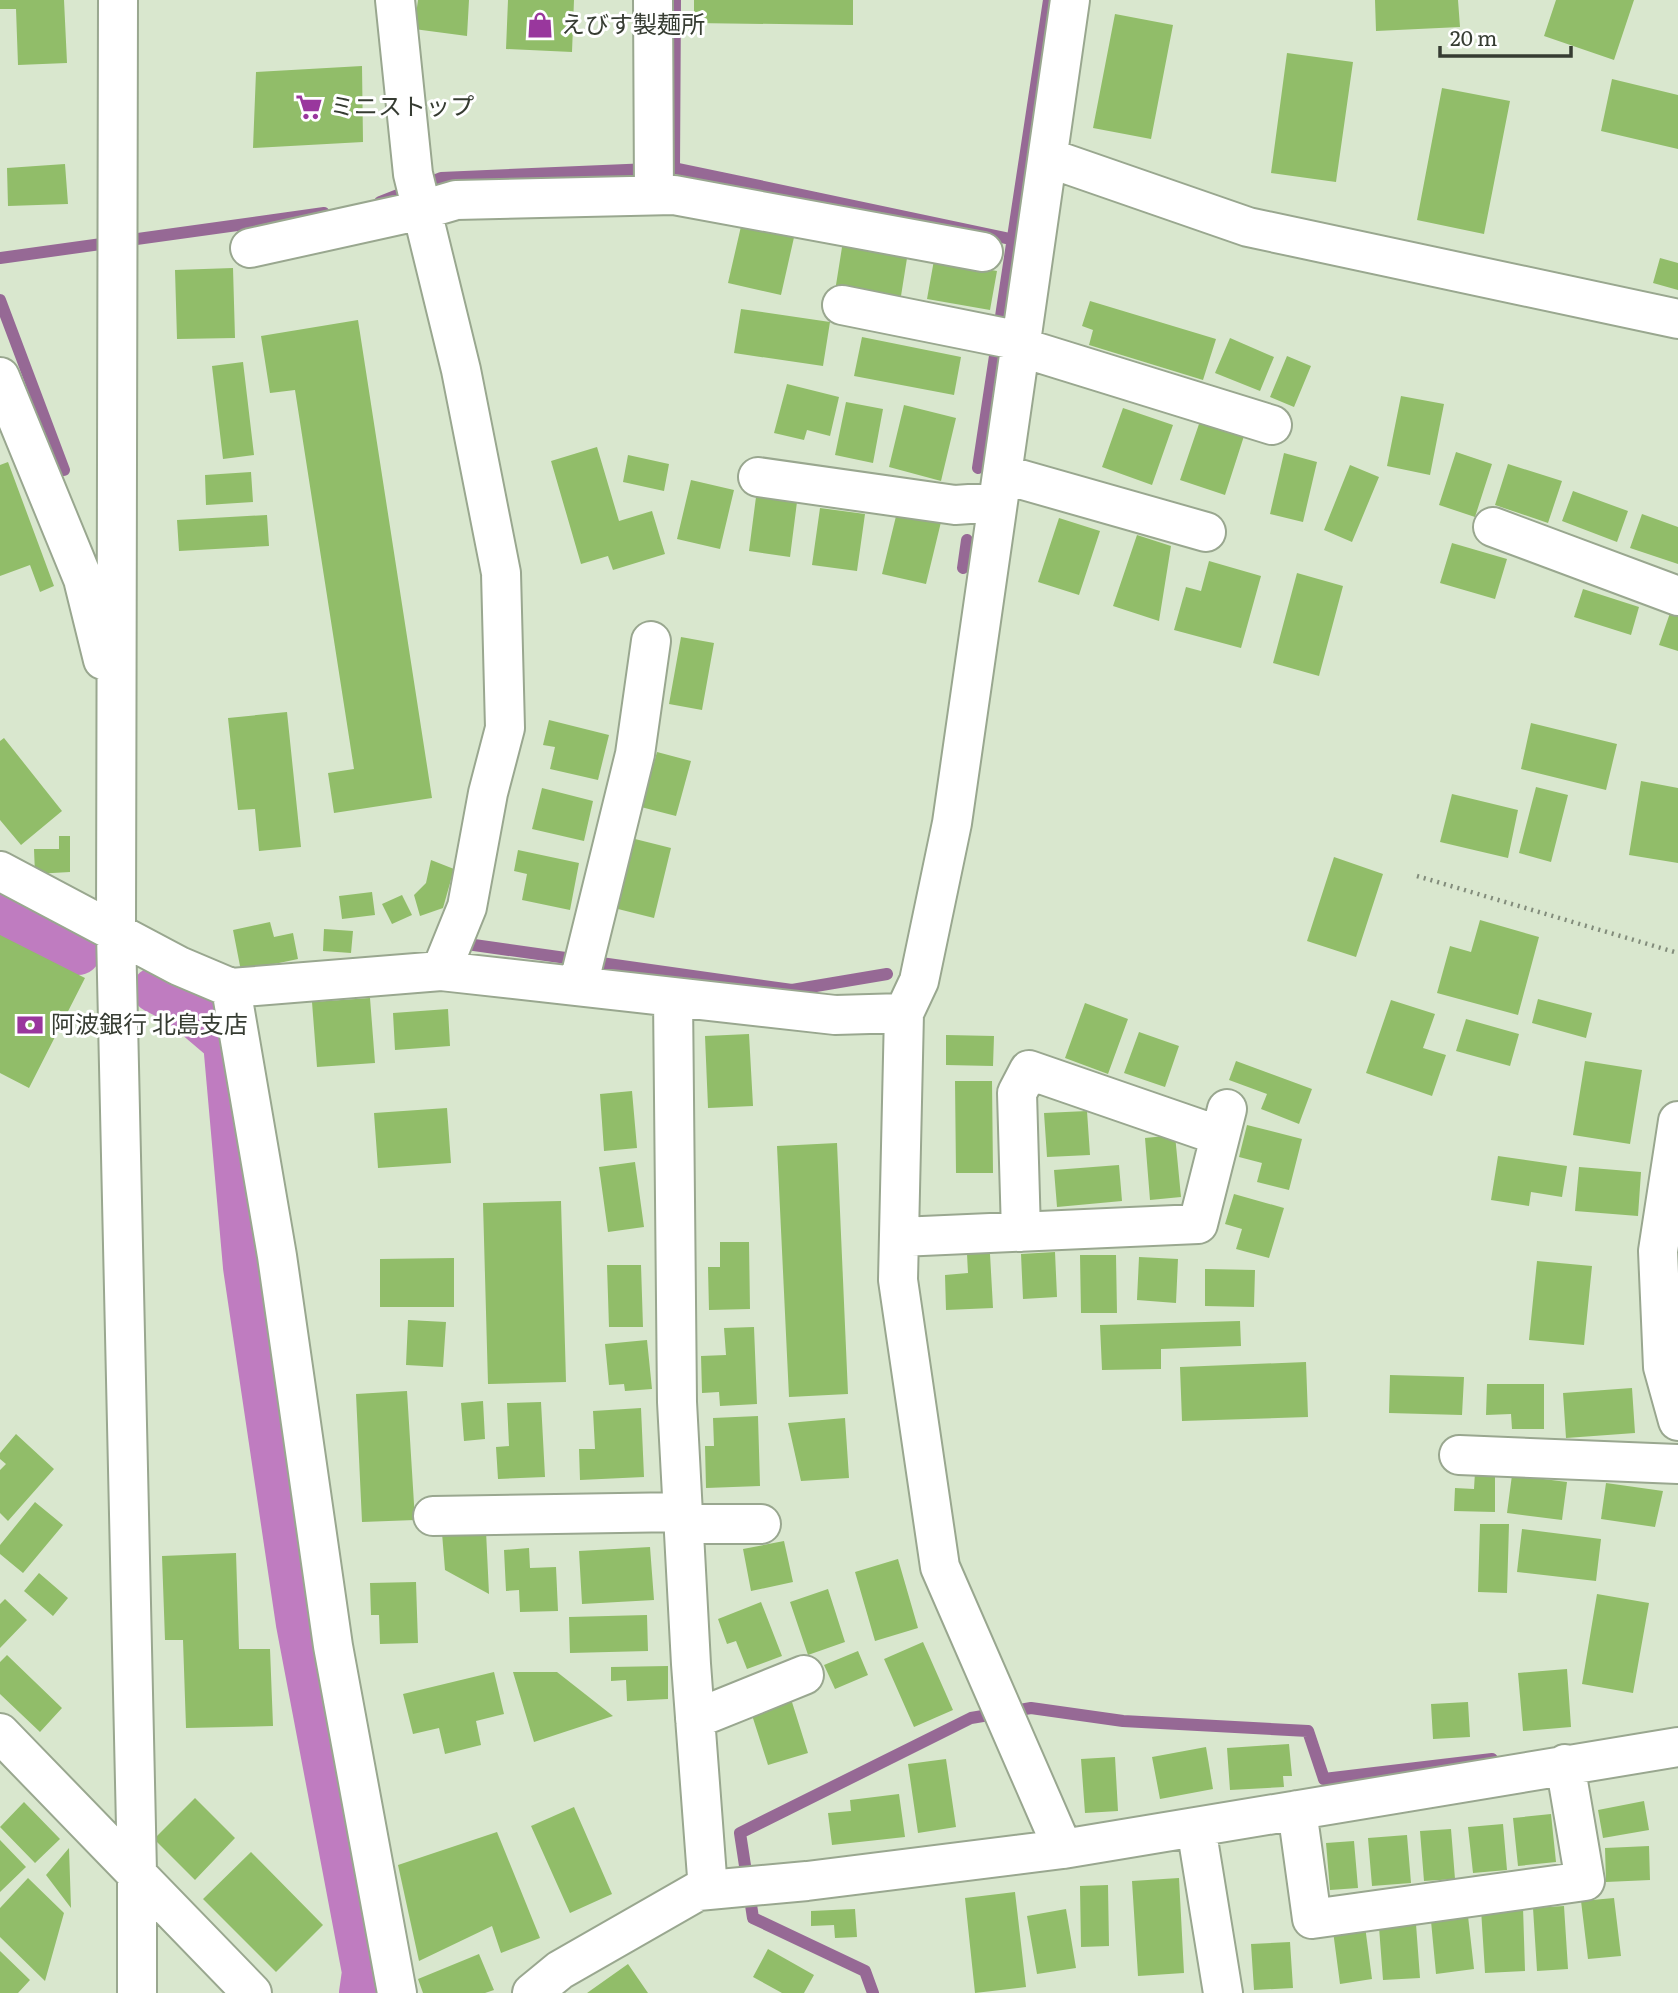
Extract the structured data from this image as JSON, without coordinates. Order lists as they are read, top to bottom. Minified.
{"places":{"shop":["えびす製麺所"],"supermarket":["ミニストップ"],"bank":["阿波銀行 北島支店"]},"scale_bar":"20 m"}
